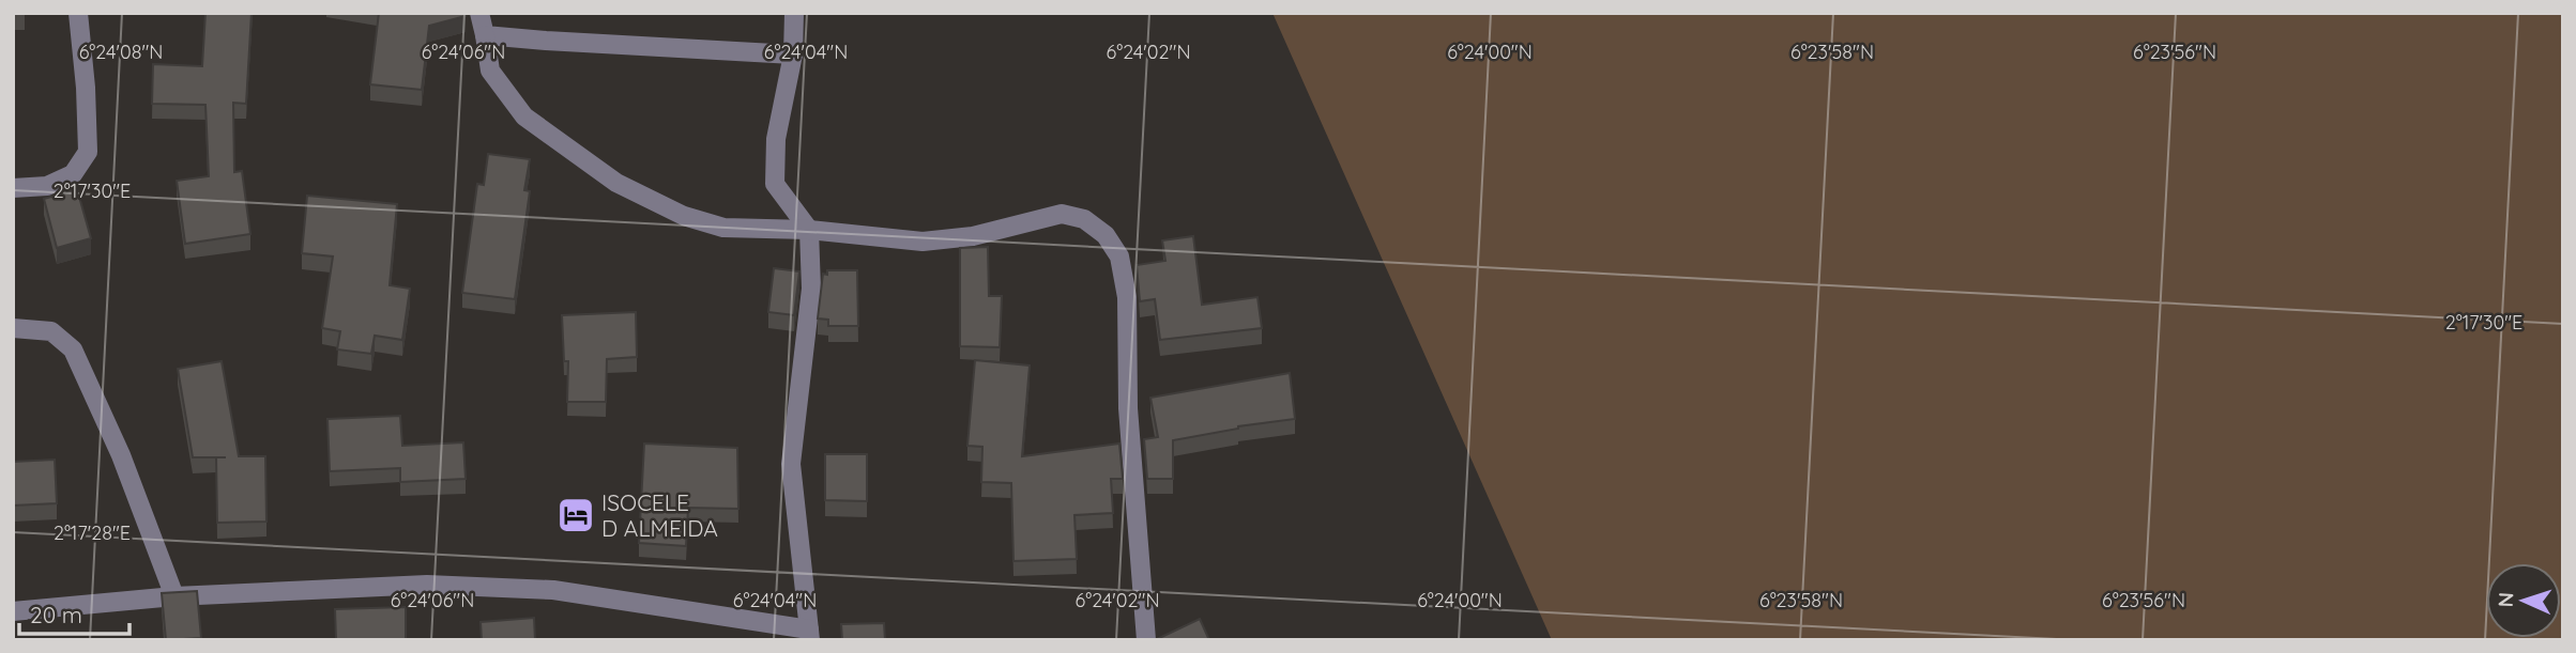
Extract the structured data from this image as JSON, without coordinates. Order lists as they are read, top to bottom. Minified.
{"places":{"hotel":["ISOCELE D ALMEIDA"]},"scale_bar":"20 m","north":"left","coordinates":["6°24'08\"N","6°24'06\"N","6°24'04\"N","6°24'02\"N","6°24'00\"N","6°23'58\"N","6°23'56\"N","2°17'30\"E","2°17'28\"E"]}
